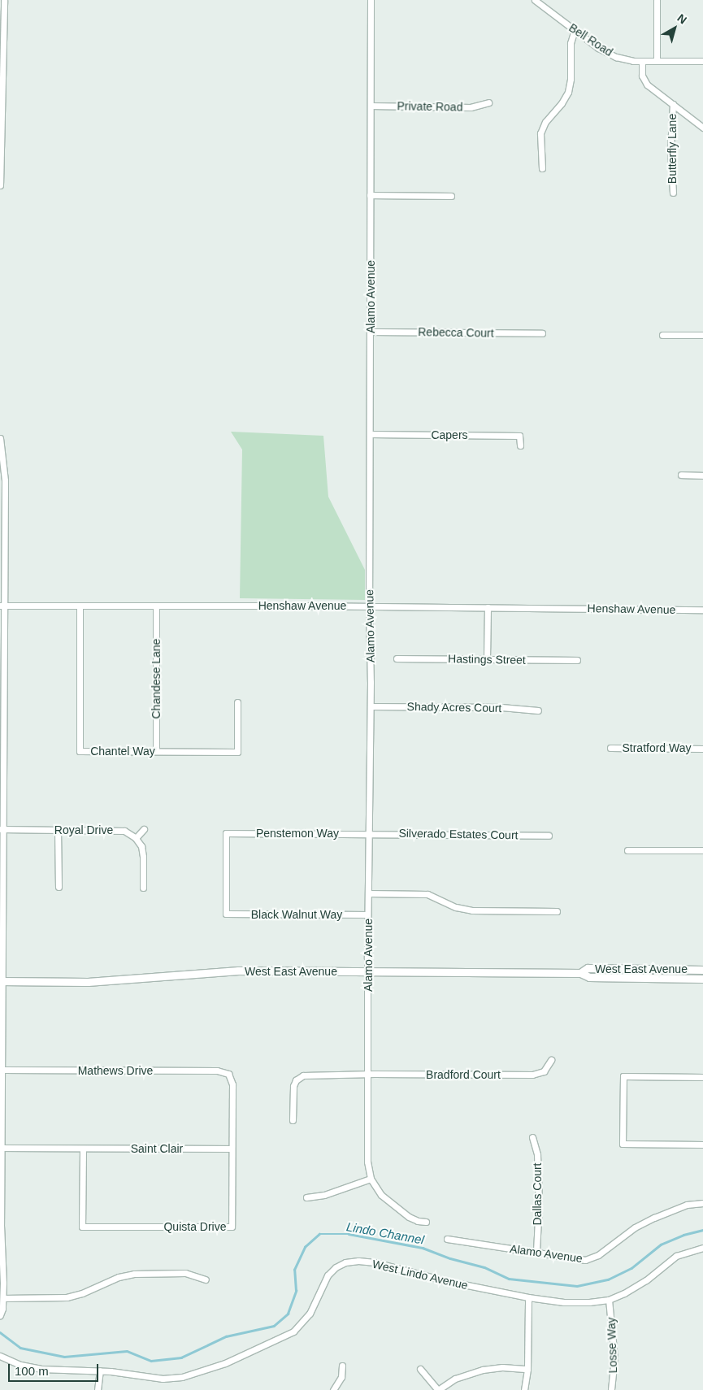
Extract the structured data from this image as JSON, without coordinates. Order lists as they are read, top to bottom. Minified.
{"streets":{"main road":["West East Avenue"],"street":["Bell Road","Private Road","Butterfly Lane","Alamo Avenue","Rebecca Court","Capers","Henshaw Avenue","Hastings Street","Chandese Lane","Shady Acres Court","Stratford Way","Chantel Way","Royal Drive","Penstemon Way","Silverado Estates Court","Black Walnut Way","Mathews Drive","Bradford Court","Saint Clair","Dallas Court","Quista Drive","West Lindo Avenue","Losse Way"]},"crossings":[["Private Road","Alamo Avenue"],["Alamo Avenue","Rebecca Court"],["Alamo Avenue","Capers"],["Alamo Avenue","Henshaw Avenue"],["Alamo Avenue","Shady Acres Court"],["Alamo Avenue","Penstemon Way"],["Alamo Avenue","Silverado Estates Court"],["Alamo Avenue","Black Walnut Way"],["Alamo Avenue","West East Avenue"],["Alamo Avenue","Bradford Court"],["Alamo Avenue","Dallas Court"],["Henshaw Avenue","Chandese Lane"],["Henshaw Avenue","Chantel Way"],["Chandese Lane","Chantel Way"],["Penstemon Way","Silverado Estates Court"],["Penstemon Way","Black Walnut Way"],["Mathews Drive","Quista Drive"],["Saint Clair","Quista Drive"],["West Lindo Avenue","Losse Way"]],"water":["Lindo Channel"],"scale_bar":"100 m","north":"top right"}
